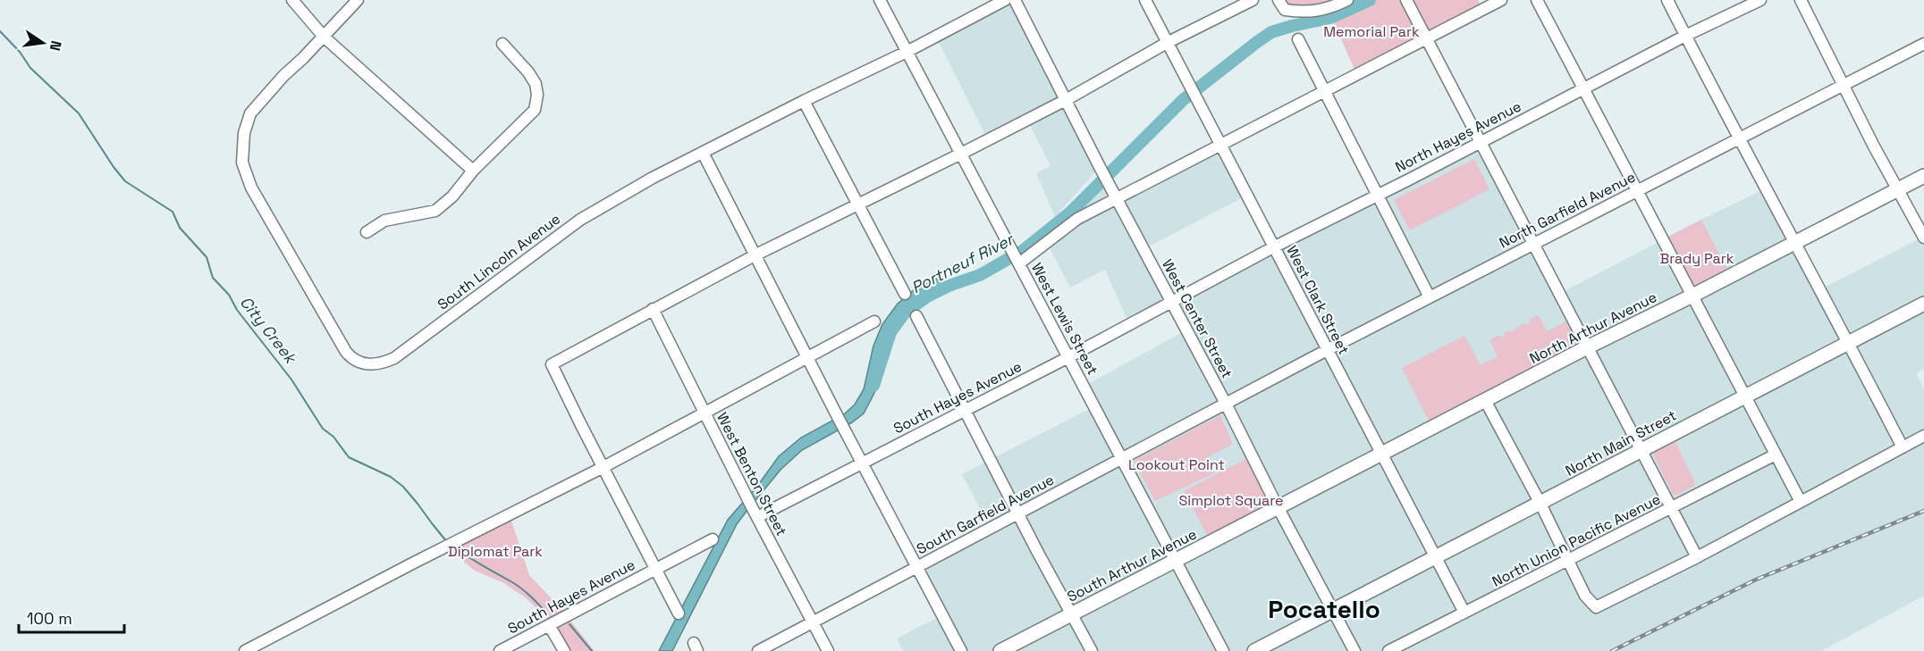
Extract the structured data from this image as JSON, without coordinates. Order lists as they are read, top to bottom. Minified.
{"streets":{"main road":["North Arthur Avenue","North Main Street","South Arthur Avenue"],"street":["North Hayes Avenue","North Garfield Avenue","South Lincoln Avenue","West Clark Street","West Lewis Street","West Center Street","South Hayes Avenue","West Benton Street","South Garfield Avenue","North Union Pacific Avenue"]},"crossings":[["North Hayes Avenue","West Clark Street"],["North Hayes Avenue","West Center Street"],["North Hayes Avenue","South Hayes Avenue"],["North Garfield Avenue","West Clark Street"],["North Garfield Avenue","West Center Street"],["North Garfield Avenue","South Garfield Avenue"],["South Lincoln Avenue","West Lewis Street"],["West Clark Street","North Arthur Avenue"],["West Clark Street","North Main Street"],["West Clark Street","North Union Pacific Avenue"],["West Lewis Street","South Hayes Avenue"],["West Lewis Street","South Garfield Avenue"],["West Lewis Street","South Arthur Avenue"],["West Center Street","North Arthur Avenue"],["West Center Street","South Hayes Avenue"],["West Center Street","North Main Street"],["West Center Street","South Garfield Avenue"],["West Center Street","South Arthur Avenue"],["North Arthur Avenue","South Arthur Avenue"],["South Hayes Avenue","West Benton Street"],["West Benton Street","South Garfield Avenue"]],"districts":["Pocatello"],"water":["Portneuf River","City Creek"],"parks":["Memorial Park","Brady Park","Lookout Point","Simplot Square","Diplomat Park"],"scale_bar":"100 m","north":"right"}
